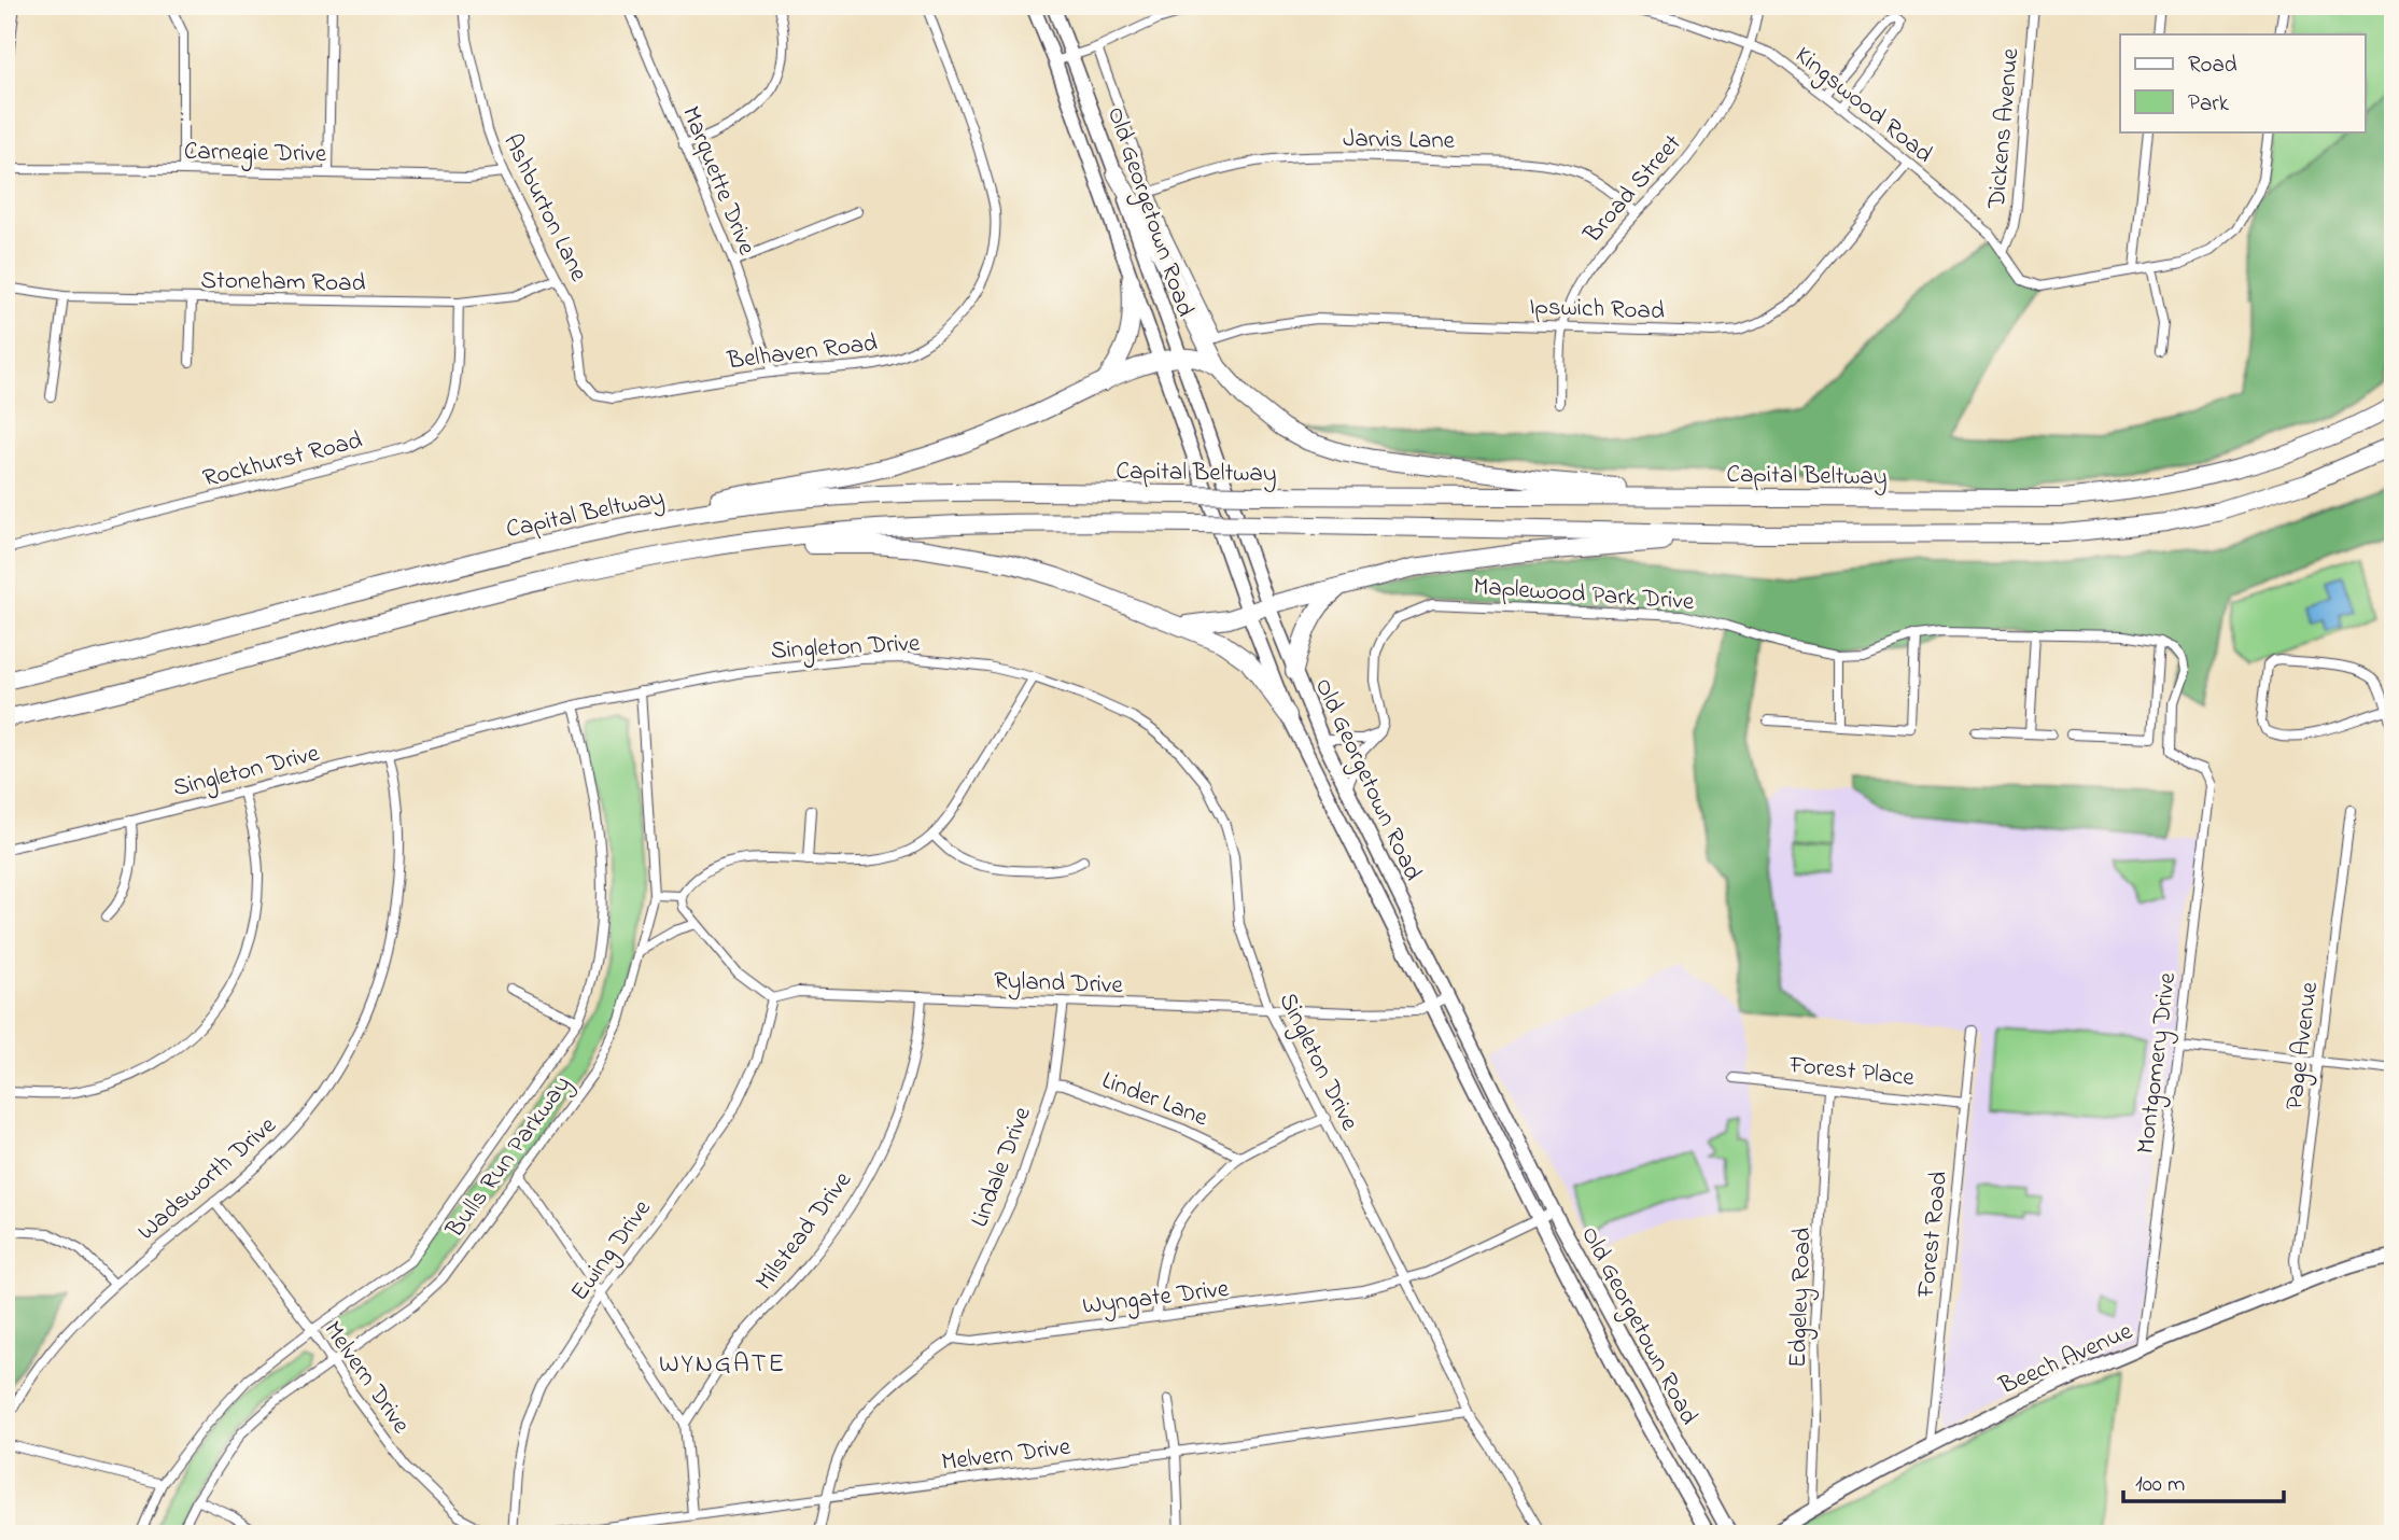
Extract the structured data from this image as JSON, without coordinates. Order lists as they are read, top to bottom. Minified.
{"streets":{"highway":["Capital Beltway"],"main road":["Old Georgetown Road","Beech Avenue"],"street":["Kingswood Road","Dickens Avenue","Jarvis Lane","Carnegie Drive","Marquette Drive","Broad Street","Ashburton Lane","Stoneham Road","Ipswich Road","Belhaven Road","Rockhurst Road","Maplewood Park Drive","Singleton Drive","Ryland Drive","Page Avenue","Montgomery Drive","Forest Place","Linder Lane","Bulls Run Parkway","Lindale Drive","Wadsworth Drive","Milstead Drive","Forest Road","Ewing Drive","Wyngate Drive","Edgeley Road","Melvern Drive"]},"crossings":[["Kingswood Road","Dickens Avenue"],["Kingswood Road","Broad Street"],["Kingswood Road","Ipswich Road"],["Jarvis Lane","Broad Street"],["Jarvis Lane","Old Georgetown Road"],["Carnegie Drive","Ashburton Lane"],["Marquette Drive","Belhaven Road"],["Broad Street","Ipswich Road"],["Ashburton Lane","Stoneham Road"],["Ashburton Lane","Belhaven Road"],["Old Georgetown Road","Ipswich Road"],["Old Georgetown Road","Ryland Drive"],["Old Georgetown Road","Wyngate Drive"],["Stoneham Road","Rockhurst Road"],["Maplewood Park Drive","Montgomery Drive"],["Singleton Drive","Ryland Drive"],["Singleton Drive","Bulls Run Parkway"],["Singleton Drive","Wadsworth Drive"],["Singleton Drive","Wyngate Drive"],["Singleton Drive","Melvern Drive"],["Ryland Drive","Lindale Drive"],["Ryland Drive","Milstead Drive"],["Ryland Drive","Ewing Drive"],["Page Avenue","Beech Avenue"],["Montgomery Drive","Beech Avenue"],["Forest Place","Forest Road"],["Forest Place","Edgeley Road"],["Linder Lane","Lindale Drive"],["Bulls Run Parkway","Melvern Drive"],["Lindale Drive","Wyngate Drive"],["Wadsworth Drive","Melvern Drive"],["Forest Road","Beech Avenue"],["Ewing Drive","Melvern Drive"],["Edgeley Road","Beech Avenue"]],"districts":["WYNGATE"],"legend":["Road","Park"],"scale_bar":"100 m"}
